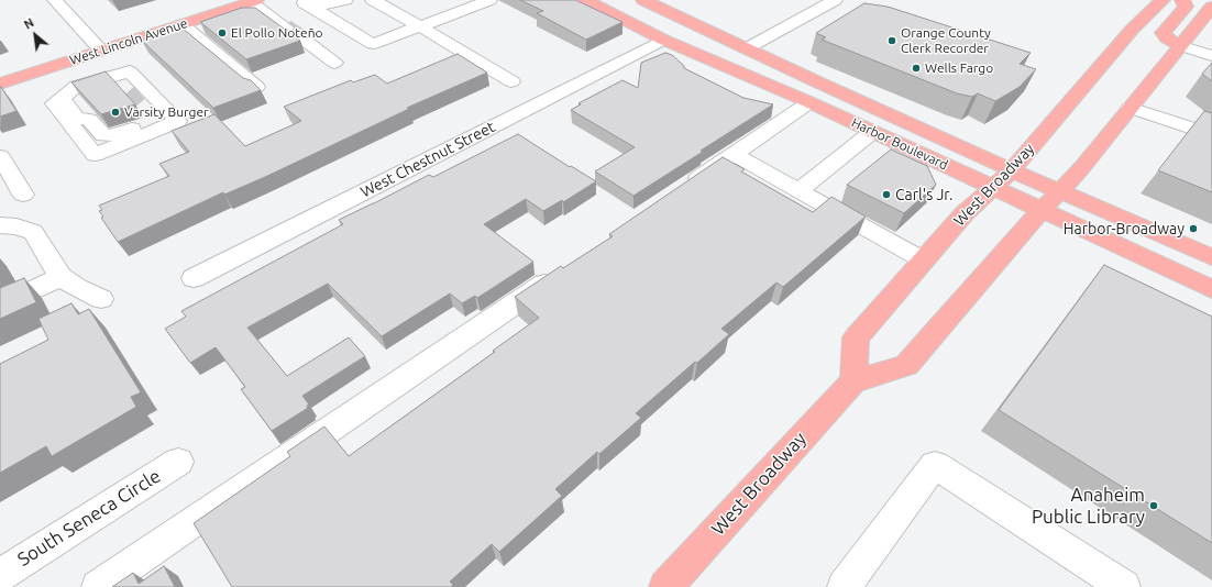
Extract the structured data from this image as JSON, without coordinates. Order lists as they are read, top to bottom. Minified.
{"streets":{"main road":["West Lincoln Avenue","Harbor Boulevard","West Broadway"],"street":["West Chestnut Street","South Seneca Circle"]},"crossings":[["Harbor Boulevard","West Chestnut Street"],["Harbor Boulevard","West Broadway"]],"places":["El Pollo Noteño","Orange County Clerk Recorder","Wells Fargo","Varsity Burger","Carl's Jr.","Harbor-Broadway","Anaheim Public Library"],"north":"top left"}
